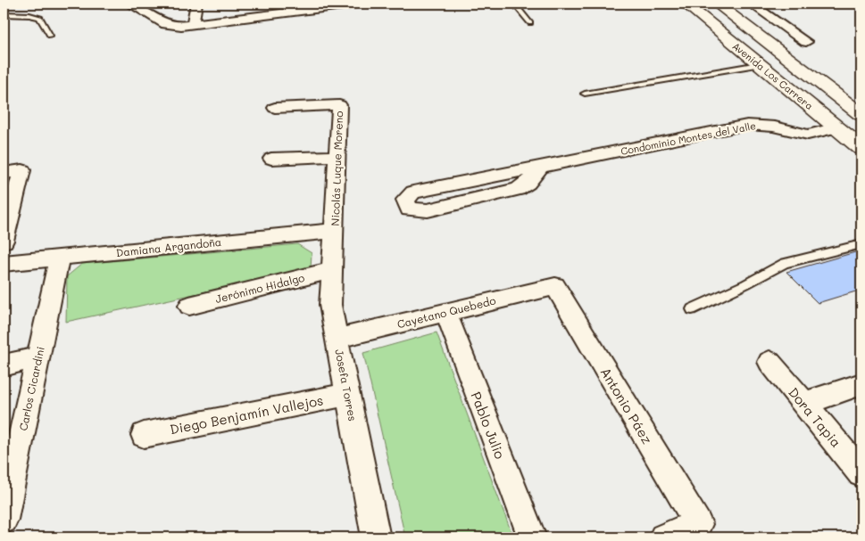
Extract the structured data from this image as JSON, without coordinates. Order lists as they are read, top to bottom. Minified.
{"streets":{"main road":["Avenida Los Carrera"],"street":["Condominio Montes del Valle","Nicolás Luque Moreno","Damiana Argandoña","Jerónimo Hidalgo","Cayetano Quebedo","Josefa Torres","Carlos Cicardini","Antonio Páez","Diego Benjamín Vallejos","Dora Tapia","Pablo Julio"]},"crossings":[["Avenida Los Carrera","Condominio Montes del Valle"],["Nicolás Luque Moreno","Damiana Argandoña"],["Nicolás Luque Moreno","Josefa Torres"],["Damiana Argandoña","Josefa Torres"],["Damiana Argandoña","Carlos Cicardini"],["Jerónimo Hidalgo","Josefa Torres"],["Cayetano Quebedo","Josefa Torres"],["Cayetano Quebedo","Antonio Páez"],["Cayetano Quebedo","Pablo Julio"],["Josefa Torres","Diego Benjamín Vallejos"]]}
